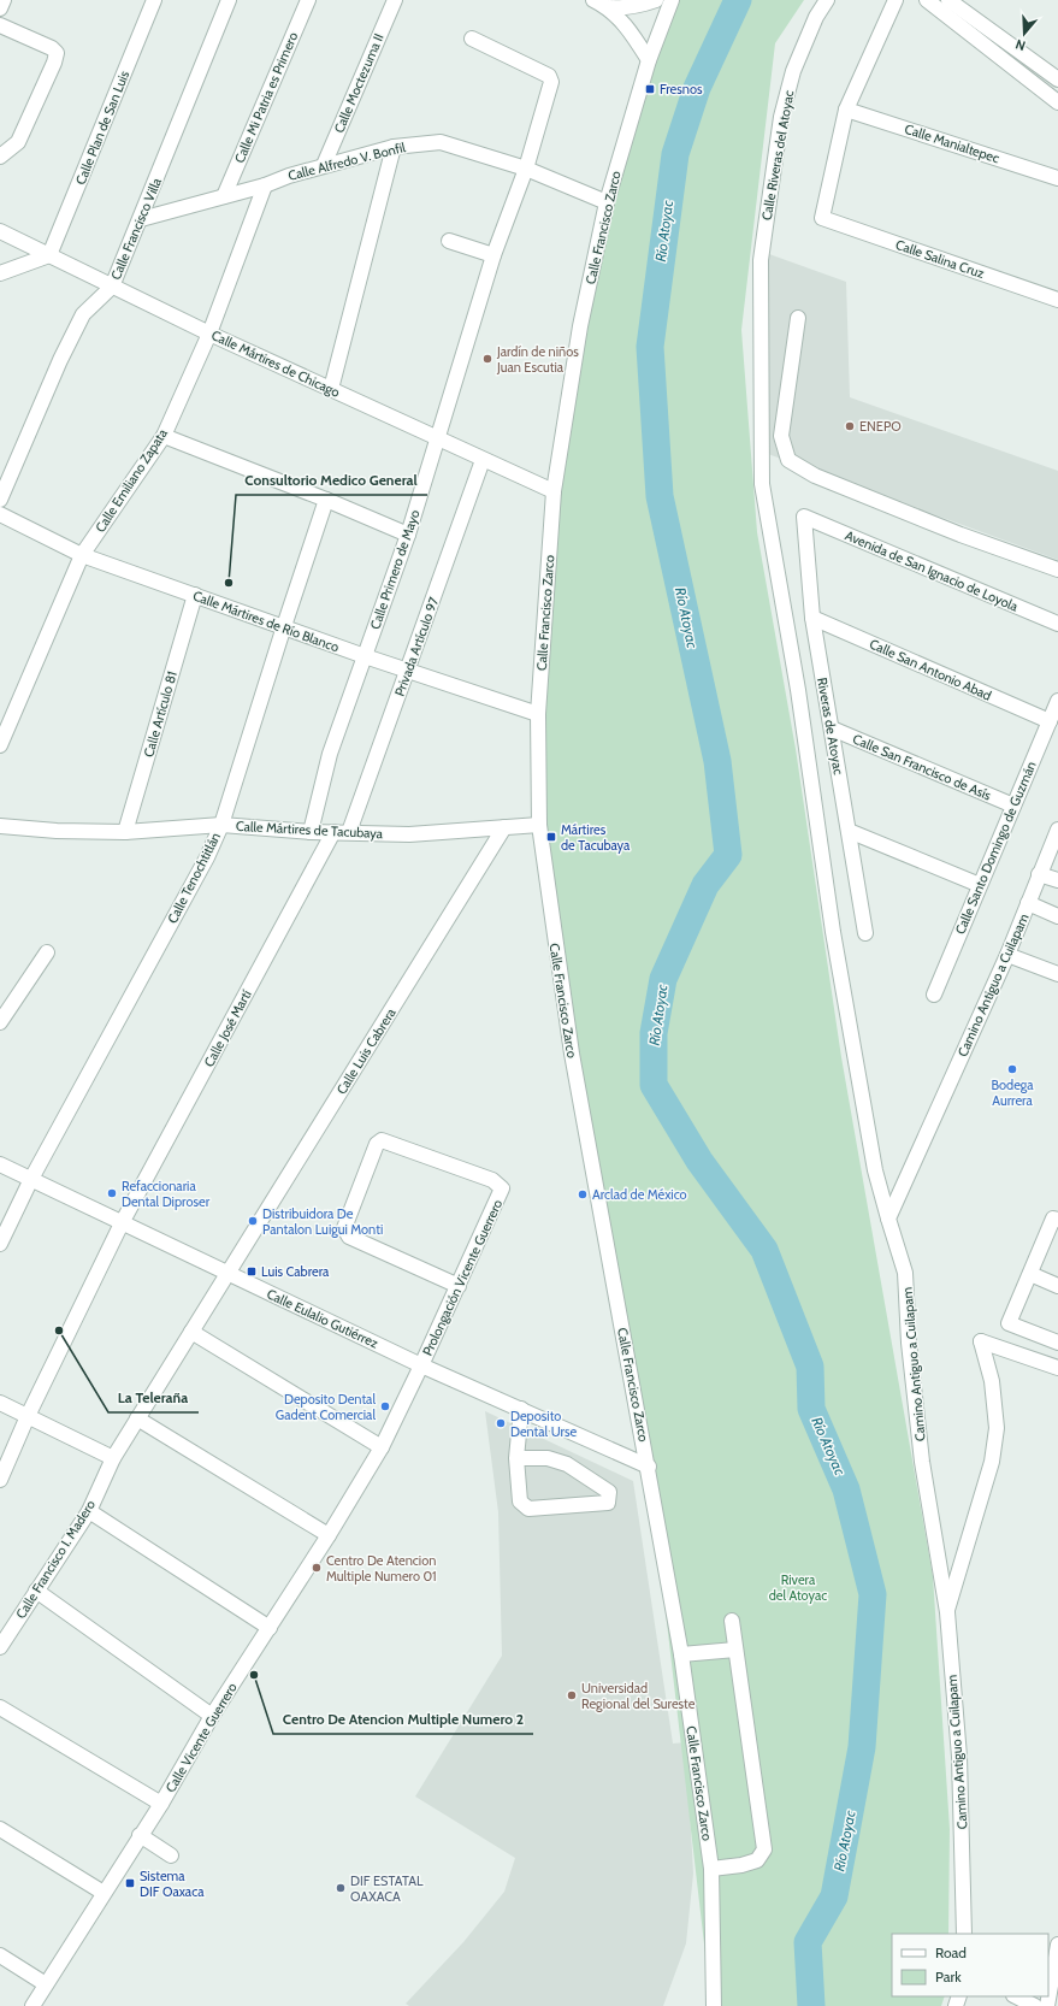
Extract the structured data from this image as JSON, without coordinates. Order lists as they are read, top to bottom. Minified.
{"streets":{"street":["Calle Moctezuma II","Calle Mi Patria es Primero","Calle Plan de San Luis","Calle Manialtepec","Calle Riveras del Atoyac","Calle Alfredo V. Bonfil","Calle Francisco Zarco","Calle Francisco Villa","Calle Salina Cruz","Calle Mártires de Chicago","Calle Emiliano Zapata","Calle Primero de Mayo","Avenida de San Ignacio de Loyola","Calle Mártires de Río Blanco","Privada Artículo 97","Calle San Antonio Abad","Calle Artículo 81","Riveras de Atoyac","Calle San Francisco de Asís","Calle Mártires de Tacubaya","Calle Santo Domingo de Guzmán","Calle Tenochtitlán","Camino Antiguo a Cuilapam","Calle José Martí","Calle Luis Cabrera","Prolongación Vicente Guerrero","Calle Eulalio Gutiérrez","Calle Francisco I. Madero","Calle Vicente Guerrero"]},"crossings":[["Calle Moctezuma II","Calle Alfredo V. Bonfil"],["Calle Mi Patria es Primero","Calle Alfredo V. Bonfil"],["Calle Plan de San Luis","Calle Mártires de Chicago"],["Calle Manialtepec","Calle Salina Cruz"],["Calle Riveras del Atoyac","Camino Antiguo a Cuilapam"],["Calle Alfredo V. Bonfil","Calle Francisco Zarco"],["Calle Alfredo V. Bonfil","Calle Francisco Villa"],["Calle Alfredo V. Bonfil","Calle Emiliano Zapata"],["Calle Alfredo V. Bonfil","Calle Primero de Mayo"],["Calle Francisco Zarco","Calle Mártires de Chicago"],["Calle Francisco Zarco","Calle Mártires de Río Blanco"],["Calle Francisco Zarco","Calle Mártires de Tacubaya"],["Calle Francisco Zarco","Calle Eulalio Gutiérrez"],["Calle Francisco Villa","Calle Mártires de Chicago"],["Calle Mártires de Chicago","Calle Emiliano Zapata"],["Calle Mártires de Chicago","Calle Primero de Mayo"],["Calle Mártires de Chicago","Privada Artículo 97"],["Calle Emiliano Zapata","Calle Mártires de Río Blanco"],["Calle Primero de Mayo","Calle Mártires de Río Blanco"],["Calle Primero de Mayo","Calle Mártires de Tacubaya"],["Avenida de San Ignacio de Loyola","Riveras de Atoyac"],["Calle Mártires de Río Blanco","Privada Artículo 97"],["Calle Mártires de Río Blanco","Calle Artículo 81"],["Calle Mártires de Río Blanco","Calle Tenochtitlán"],["Privada Artículo 97","Calle Mártires de Tacubaya"],["Calle San Antonio Abad","Riveras de Atoyac"],["Calle San Antonio Abad","Calle Santo Domingo de Guzmán"],["Calle Artículo 81","Calle Mártires de Tacubaya"],["Riveras de Atoyac","Calle San Francisco de Asís"],["Calle San Francisco de Asís","Calle Santo Domingo de Guzmán"],["Calle Mártires de Tacubaya","Calle Tenochtitlán"],["Calle Mártires de Tacubaya","Calle José Martí"],["Calle Mártires de Tacubaya","Calle Luis Cabrera"],["Calle Tenochtitlán","Calle Eulalio Gutiérrez"],["Calle José Martí","Calle Eulalio Gutiérrez"],["Calle Luis Cabrera","Calle Eulalio Gutiérrez"],["Calle Luis Cabrera","Calle Francisco I. Madero"],["Prolongación Vicente Guerrero","Calle Eulalio Gutiérrez"],["Prolongación Vicente Guerrero","Calle Vicente Guerrero"],["Calle Eulalio Gutiérrez","Calle Francisco I. Madero"],["Calle Eulalio Gutiérrez","Calle Vicente Guerrero"]],"water":["Río Atoyac"],"parks":["Rivera del Atoyac"],"places":{"transit":["Fresnos","Mártires de Tacubaya","Luis Cabrera","Sistema DIF Oaxaca"],"other":["Jardín de niños Juan Escutia","ENEPO","Consultorio Medico General","Bodega Aurrera","Refaccionaria Dental Diproser","Arclad de México","Distribuidora De Pantalon Luigui Monti","La Teleraña","Deposito Dental Gadent Comercial","Deposito Dental Urse","Centro De Atencion Multiple Numero 01","Centro De Atencion Multiple Numero 2","Universidad Regional del Sureste","DIF ESTATAL OAXACA"]},"legend":["Road","Park"],"north":"bottom"}
